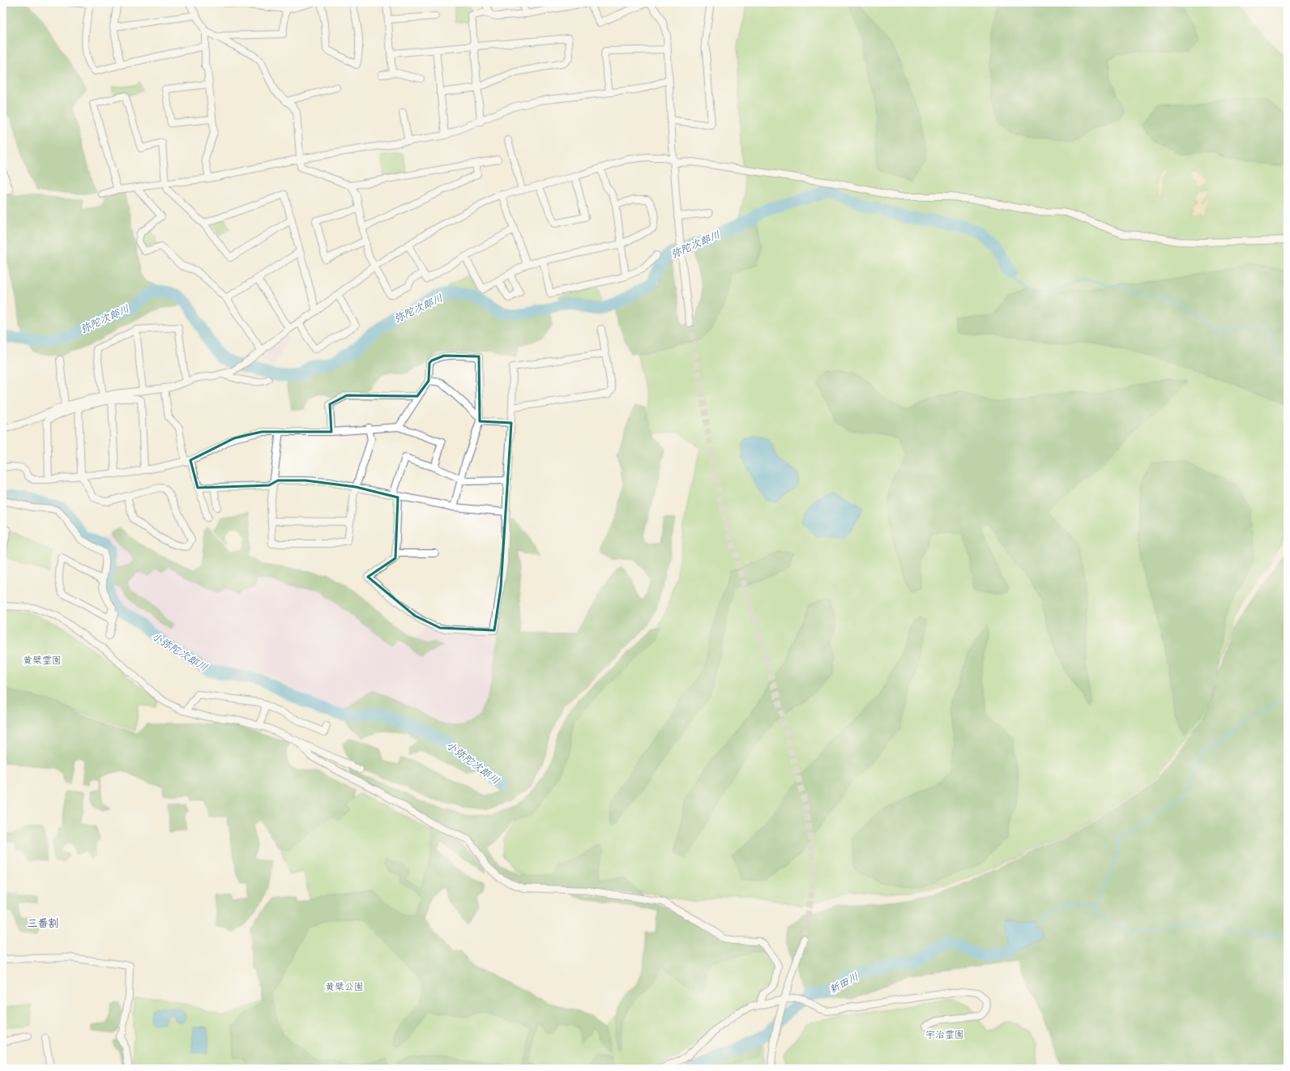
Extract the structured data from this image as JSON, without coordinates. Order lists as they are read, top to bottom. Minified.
{"districts":["三番割"],"water":["弥陀次郎川","小弥陀次郎川","新田川"],"parks":["黄檗霊園","黄檗公園","宇治霊園"]}
